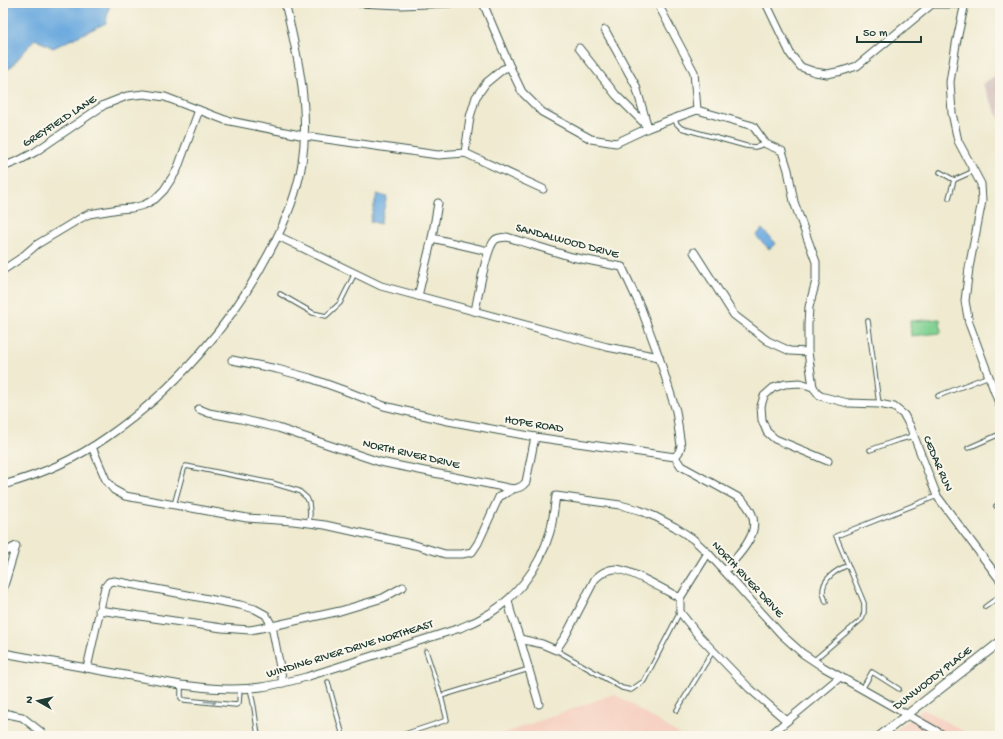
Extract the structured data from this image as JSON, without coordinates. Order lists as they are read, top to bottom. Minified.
{"streets":{"street":["GREYFIELD LANE","SANDALWOOD DRIVE","HOPE ROAD","NORTH RIVER DRIVE","CEDAR RUN","WINDING RIVER DRIVE NORTHEAST","DUNWOODY PLACE"]},"crossings":[["SANDALWOOD DRIVE","HOPE ROAD"],["NORTH RIVER DRIVE","WINDING RIVER DRIVE NORTHEAST"],["NORTH RIVER DRIVE","DUNWOODY PLACE"]],"scale_bar":"50 m","north":"left"}
